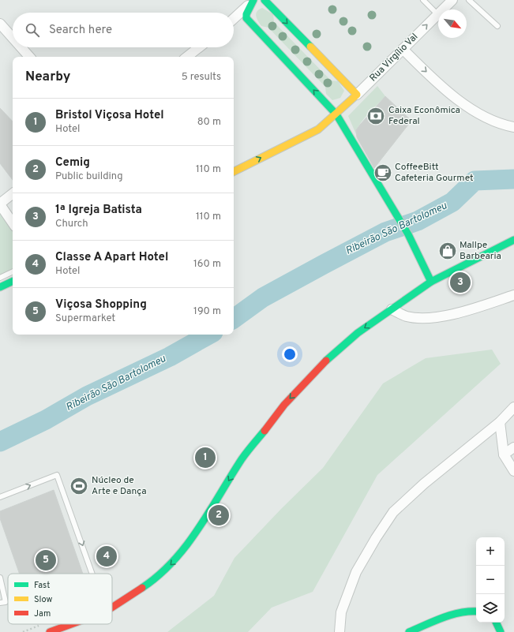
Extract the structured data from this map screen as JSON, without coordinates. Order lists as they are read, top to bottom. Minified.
{"streets":{"street":["Rua Virgílio Val"]},"one_way":["Rua Virgílio Val"],"water":["Ribeirão São Bartolomeu"],"places":{"bank":["Caixa Econômica Federal"],"cafe":["CoffeeBitt Cafeteria Gourmet"],"shop":["Mallpe Barbearia"],"sports":["Núcleo de Arte e Dança"]},"legend":["Fast","Slow","Jam"],"north":"bottom right","page":{"search":"Search here","heading":["Nearby","5 results"],"list":[{"mark":"1","name":"Bristol Viçosa Hotel","note":"Hotel","value":"80 m"},{"mark":"2","name":"Cemig","note":"Public building","value":"110 m"},{"mark":"3","name":"1ª Igreja Batista","note":"Church","value":"110 m"},{"mark":"4","name":"Classe A Apart Hotel","note":"Hotel","value":"160 m"},{"mark":"5","name":"Viçosa Shopping","note":"Supermarket","value":"190 m"}],"pins":["3","1","2","4","5"],"map_buttons":["+","−"]}}
